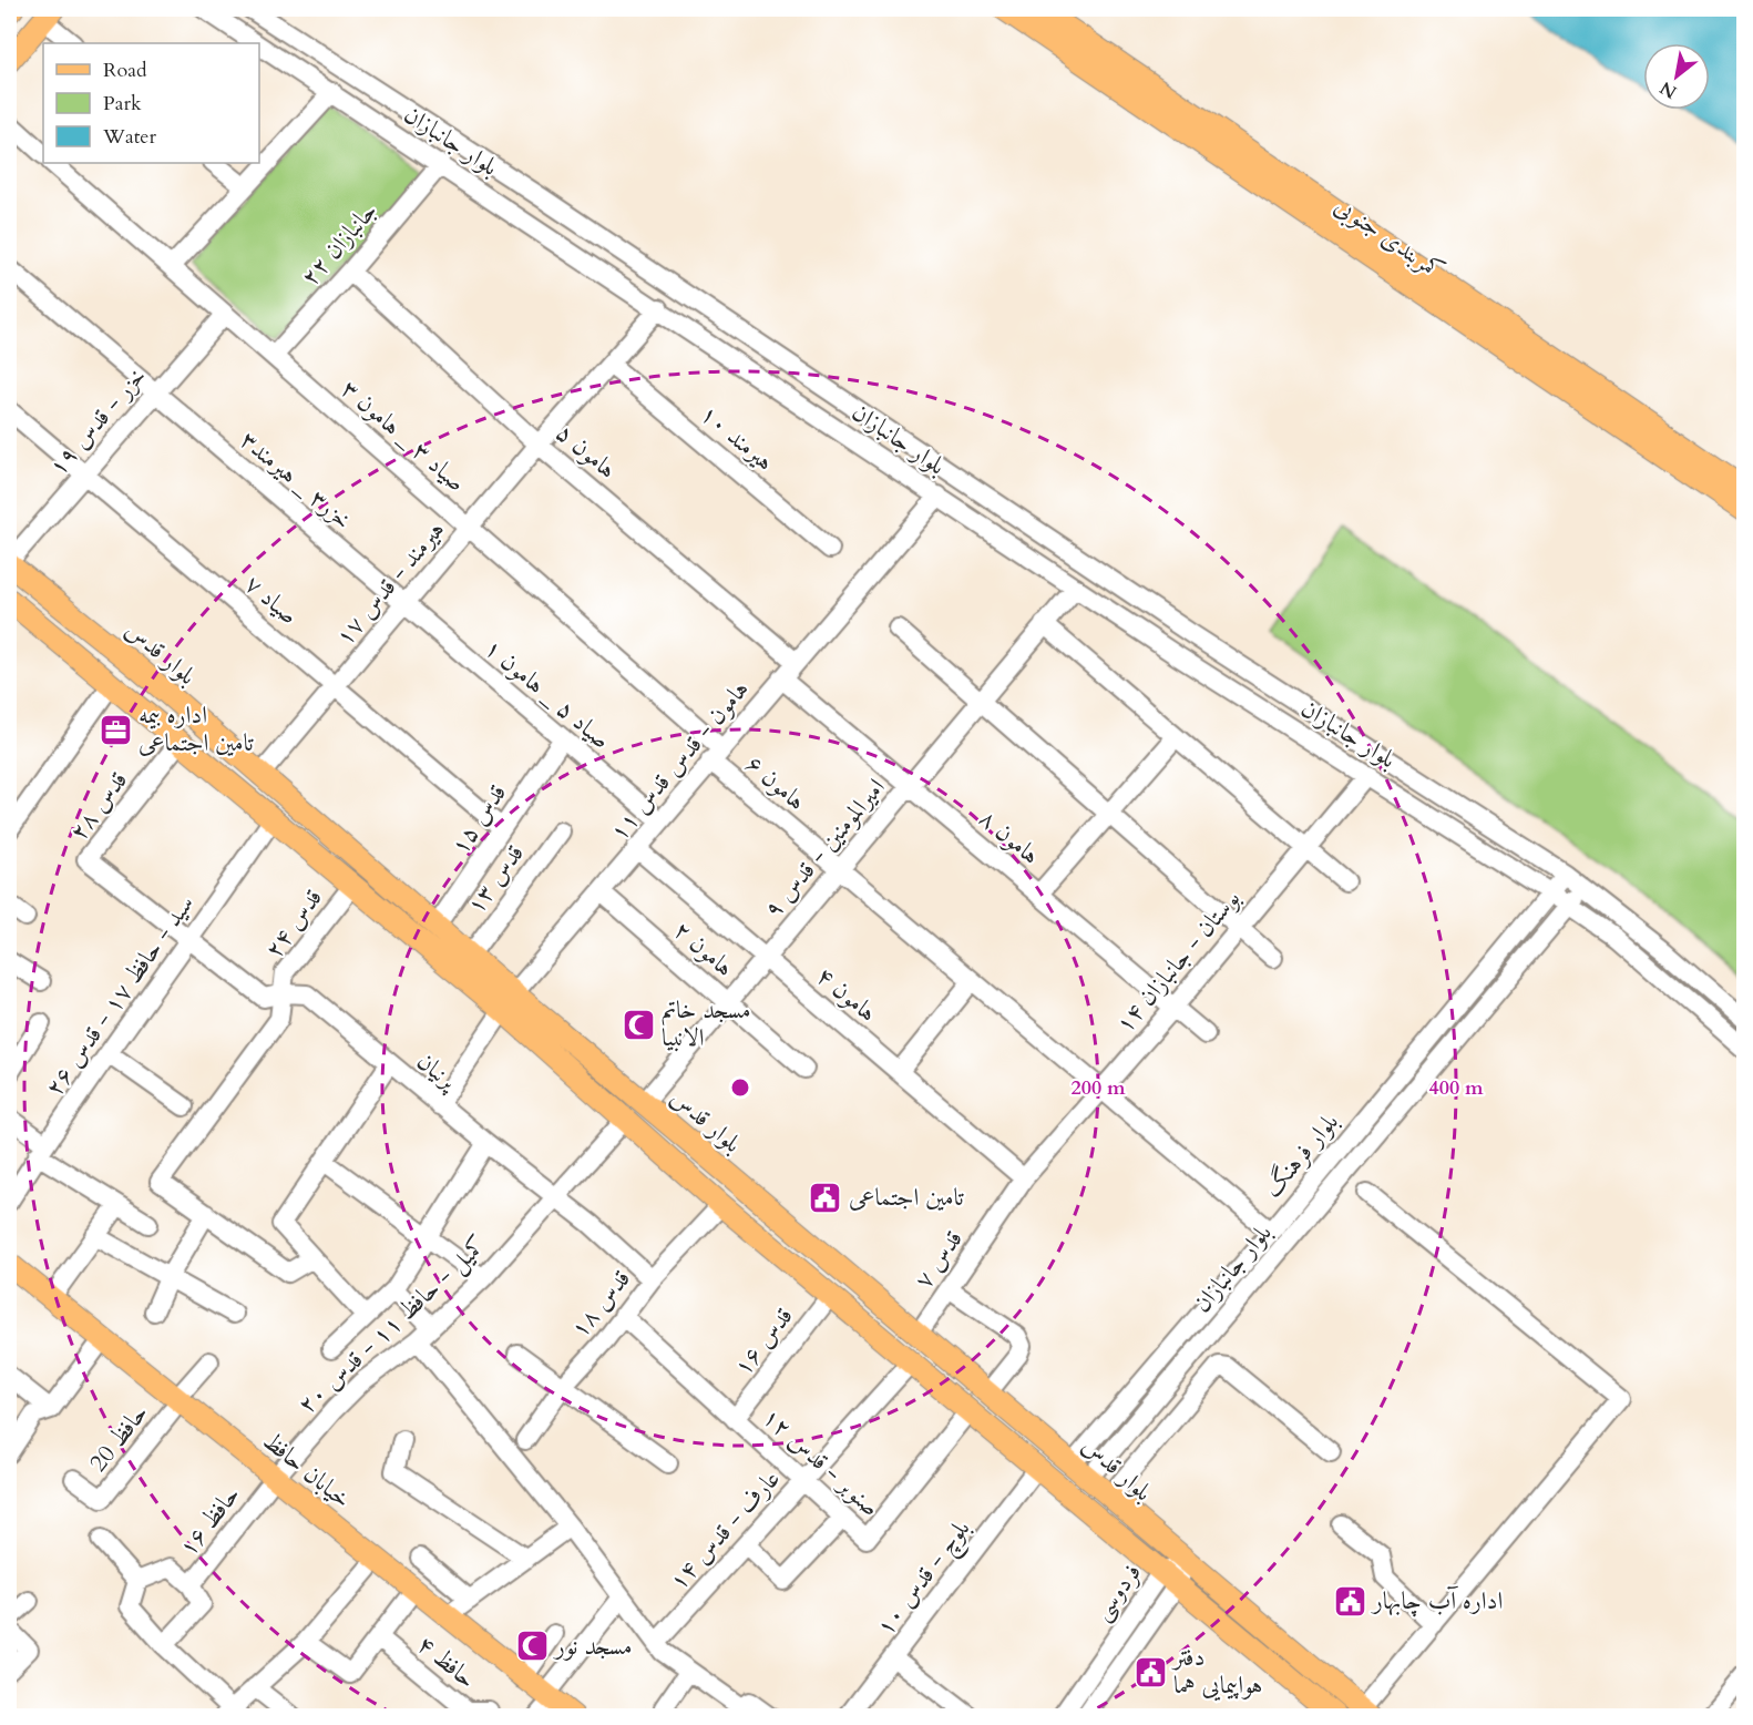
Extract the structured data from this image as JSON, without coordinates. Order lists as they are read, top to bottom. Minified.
{"streets":{"main road":["کمربندی جنوبی","بلوار قدس","خیابان حافظ"],"street":["بلوار جانبازان","جانبازان ۲۲","خزر - قدس ۱۹","صیاد ۳ _ هامون ۳","هیرمند ۱۰","هامون ۵","خزر۳ _ هیرمند۳","هیرمند - قدس ۱۷","صیاد ۷","صیاد ۵ _ هامون ۱","هامون - قدس قدس ۱۱","هامون ۶","قدس ۲۸","قدس ۱۵","هامون ۸","امیرالمومنین - قدس ۹","قدس ۱۳","قدس ۲۴","هامون ۲","بوستان - جانبازان ۱۴","هامون ۴","سید - حافظ ۱۷ - قدس ۲۶","پرنیان","بلوار فرهنگ","قدس ۷","قدس ۱۸","کمیل - حافظ ۱۱ - قدس ۲۰","قدس ۱۶","حافظ 20","صنوبر - قدس ۱۲","حافظ ۱۶","عارف - قدس ۱۴","بلوچ - قدس ۱۰","فردوسی","حافظ ۴"]},"crossings":[["بلوار جانبازان","جانبازان ۲۲"],["بلوار جانبازان","هیرمند - قدس ۱۷"],["بلوار جانبازان","بلوار قدس"],["بلوار جانبازان","هامون - قدس قدس ۱۱"],["بلوار جانبازان","امیرالمومنین - قدس ۹"],["بلوار جانبازان","بوستان - جانبازان ۱۴"],["بلوار جانبازان","بلوار فرهنگ"],["جانبازان ۲۲","صیاد ۳ _ هامون ۳"],["جانبازان ۲۲","هامون ۵"],["خزر - قدس ۱۹","صیاد ۳ _ هامون ۳"],["خزر - قدس ۱۹","خزر۳ _ هیرمند۳"],["خزر - قدس ۱۹","صیاد ۷"],["خزر - قدس ۱۹","بلوار قدس"],["صیاد ۳ _ هامون ۳","هیرمند - قدس ۱۷"],["صیاد ۳ _ هامون ۳","هامون - قدس قدس ۱۱"],["صیاد ۳ _ هامون ۳","هامون ۶"],["هیرمند ۱۰","هیرمند - قدس ۱۷"],["هامون ۵","هیرمند - قدس ۱۷"],["هامون ۵","هامون - قدس قدس ۱۱"],["خزر۳ _ هیرمند۳","هیرمند - قدس ۱۷"],["خزر۳ _ هیرمند۳","صیاد ۵ _ هامون ۱"],["هیرمند - قدس ۱۷","صیاد ۷"],["هیرمند - قدس ۱۷","بلوار قدس"],["هیرمند - قدس ۱۷","صیاد ۵ _ هامون ۱"],["صیاد ۷","قدس ۱۵"],["بلوار قدس","هامون - قدس قدس ۱۱"],["بلوار قدس","قدس ۲۸"],["بلوار قدس","قدس ۱۵"],["بلوار قدس","امیرالمومنین - قدس ۹"],["بلوار قدس","قدس ۱۳"],["بلوار قدس","قدس ۲۴"],["بلوار قدس","سید - حافظ ۱۷ - قدس ۲۶"],["بلوار قدس","بلوار فرهنگ"],["بلوار قدس","قدس ۷"],["بلوار قدس","قدس ۱۸"],["بلوار قدس","کمیل - حافظ ۱۱ - قدس ۲۰"],["بلوار قدس","قدس ۱۶"],["بلوار قدس","صنوبر - قدس ۱۲"],["بلوار قدس","عارف - قدس ۱۴"],["بلوار قدس","بلوچ - قدس ۱۰"],["بلوار قدس","فردوسی"],["صیاد ۵ _ هامون ۱","هامون - قدس قدس ۱۱"],["صیاد ۵ _ هامون ۱","قدس ۱۵"],["هامون - قدس قدس ۱۱","هامون ۶"],["هامون - قدس قدس ۱۱","هامون ۸"],["هامون - قدس قدس ۱۱","هامون ۲"],["هامون - قدس قدس ۱۱","هامون ۴"],["هامون - قدس قدس ۱۱","پرنیان"],["هامون ۶","امیرالمومنین - قدس ۹"],["هامون ۶","بوستان - جانبازان ۱۴"],["هامون ۶","بلوار فرهنگ"],["قدس ۲۸","سید - حافظ ۱۷ - قدس ۲۶"],["قدس ۲۸","پرنیان"],["هامون ۸","امیرالمومنین - قدس ۹"],["هامون ۸","بوستان - جانبازان ۱۴"],["امیرالمومنین - قدس ۹","هامون ۲"],["امیرالمومنین - قدس ۹","هامون ۴"],["قدس ۲۴","پرنیان"],["بوستان - جانبازان ۱۴","هامون ۴"],["بوستان - جانبازان ۱۴","قدس ۷"],["هامون ۴","قدس ۷"],["سید - حافظ ۱۷ - قدس ۲۶","پرنیان"],["پرنیان","قدس ۱۸"],["پرنیان","کمیل - حافظ ۱۱ - قدس ۲۰"],["قدس ۱۸","صنوبر - قدس ۱۲"],["کمیل - حافظ ۱۱ - قدس ۲۰","خیابان حافظ"],["کمیل - حافظ ۱۱ - قدس ۲۰","حافظ ۱۶"],["قدس ۱۶","صنوبر - قدس ۱۲"],["حافظ 20","خیابان حافظ"],["صنوبر - قدس ۱۲","عارف - قدس ۱۴"],["خیابان حافظ","حافظ ۱۶"]],"places":{"office":["اداره بیمه تامین اجتماعی"],"mosque":["مسجد خاتم الانبیا","مسجد نور"],"public building":["تامین اجتماعی","اداره آب چابهار","دفتر هواپیمایی هما"]},"legend":["Road","Park","Water"],"north":"bottom left","rings":["200 m","400 m"]}
